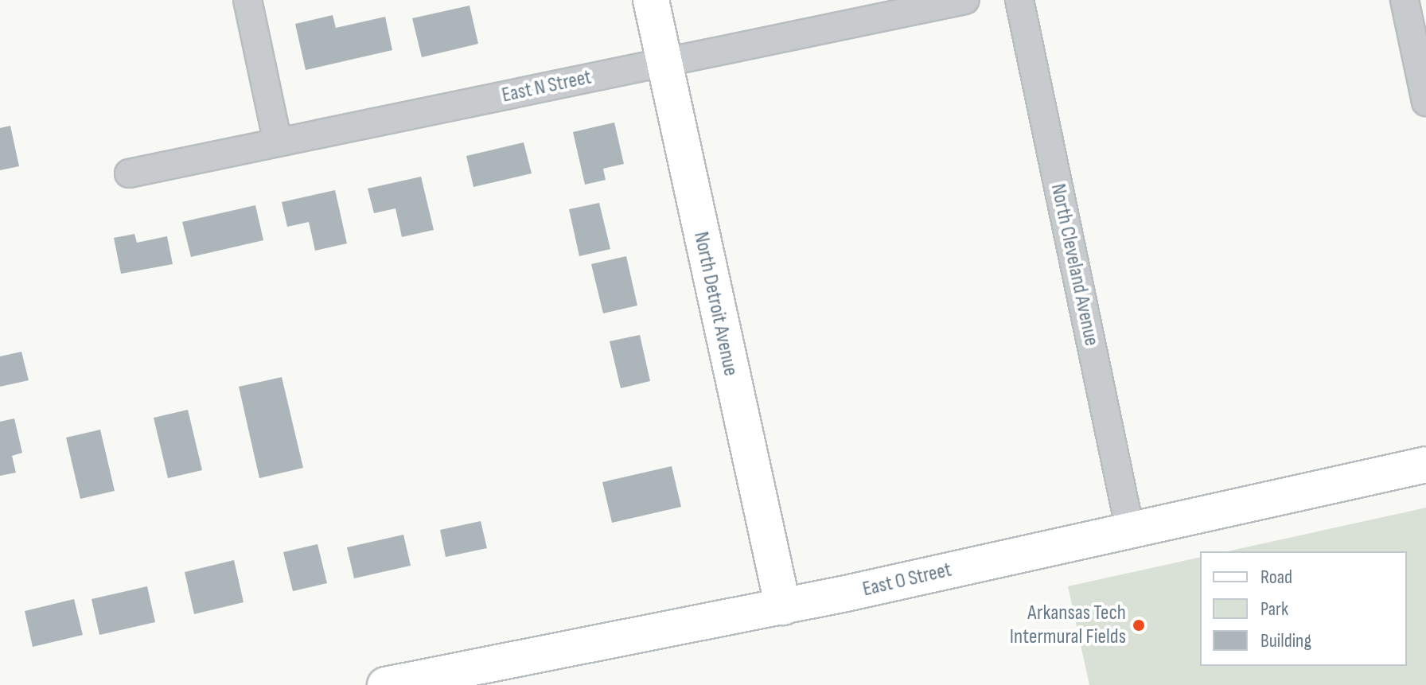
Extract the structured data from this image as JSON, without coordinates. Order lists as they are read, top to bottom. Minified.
{"streets":{"street":["East N Street","North Cleveland Avenue","North Detroit Avenue","East O Street"]},"crossings":[["East N Street","North Detroit Avenue"],["North Cleveland Avenue","East O Street"],["North Detroit Avenue","East O Street"]],"places":["Arkansas Tech Intermural Fields"],"legend":["Road","Park","Building"]}
